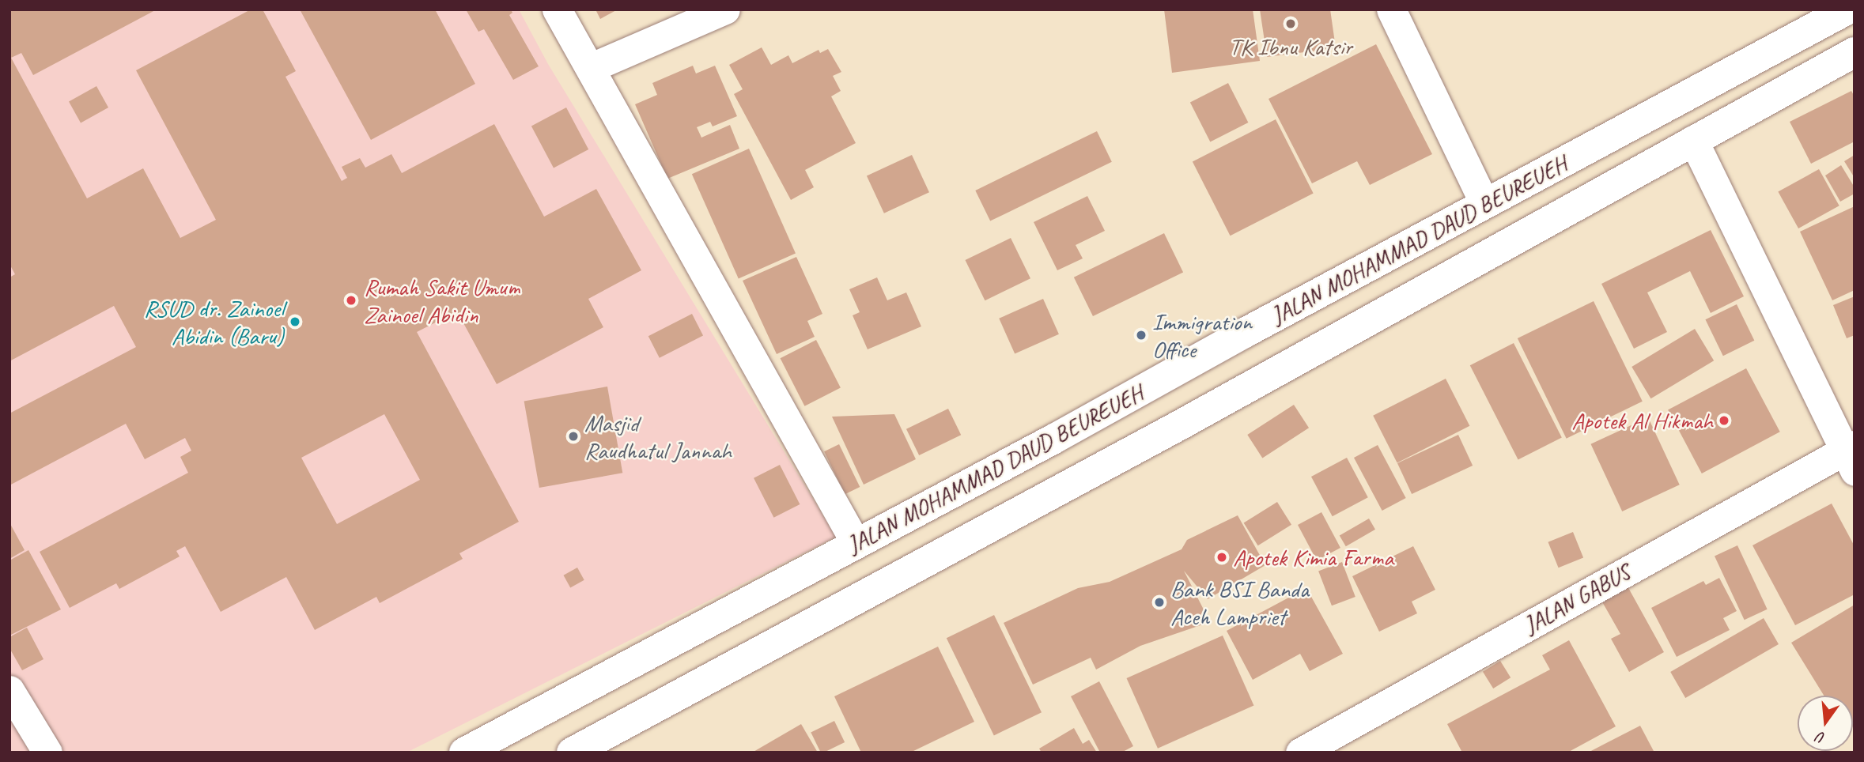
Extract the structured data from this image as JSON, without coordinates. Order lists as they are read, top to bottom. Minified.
{"streets":{"highway":["JALAN MOHAMMAD DAUD BEUREUEH"],"street":["JALAN GABUS"]},"places":["TK Ibnu Katsir","Rumah Sakit Umum Zainoel Abidin","RSUD dr. Zainoel Abidin (Baru)","Immigration Office","Apotek Al Hikmah","Masjid Raudhatul Jannah","Apotek Kimia Farma","Bank BSI Banda Aceh Lampriet"],"north":"bottom"}
